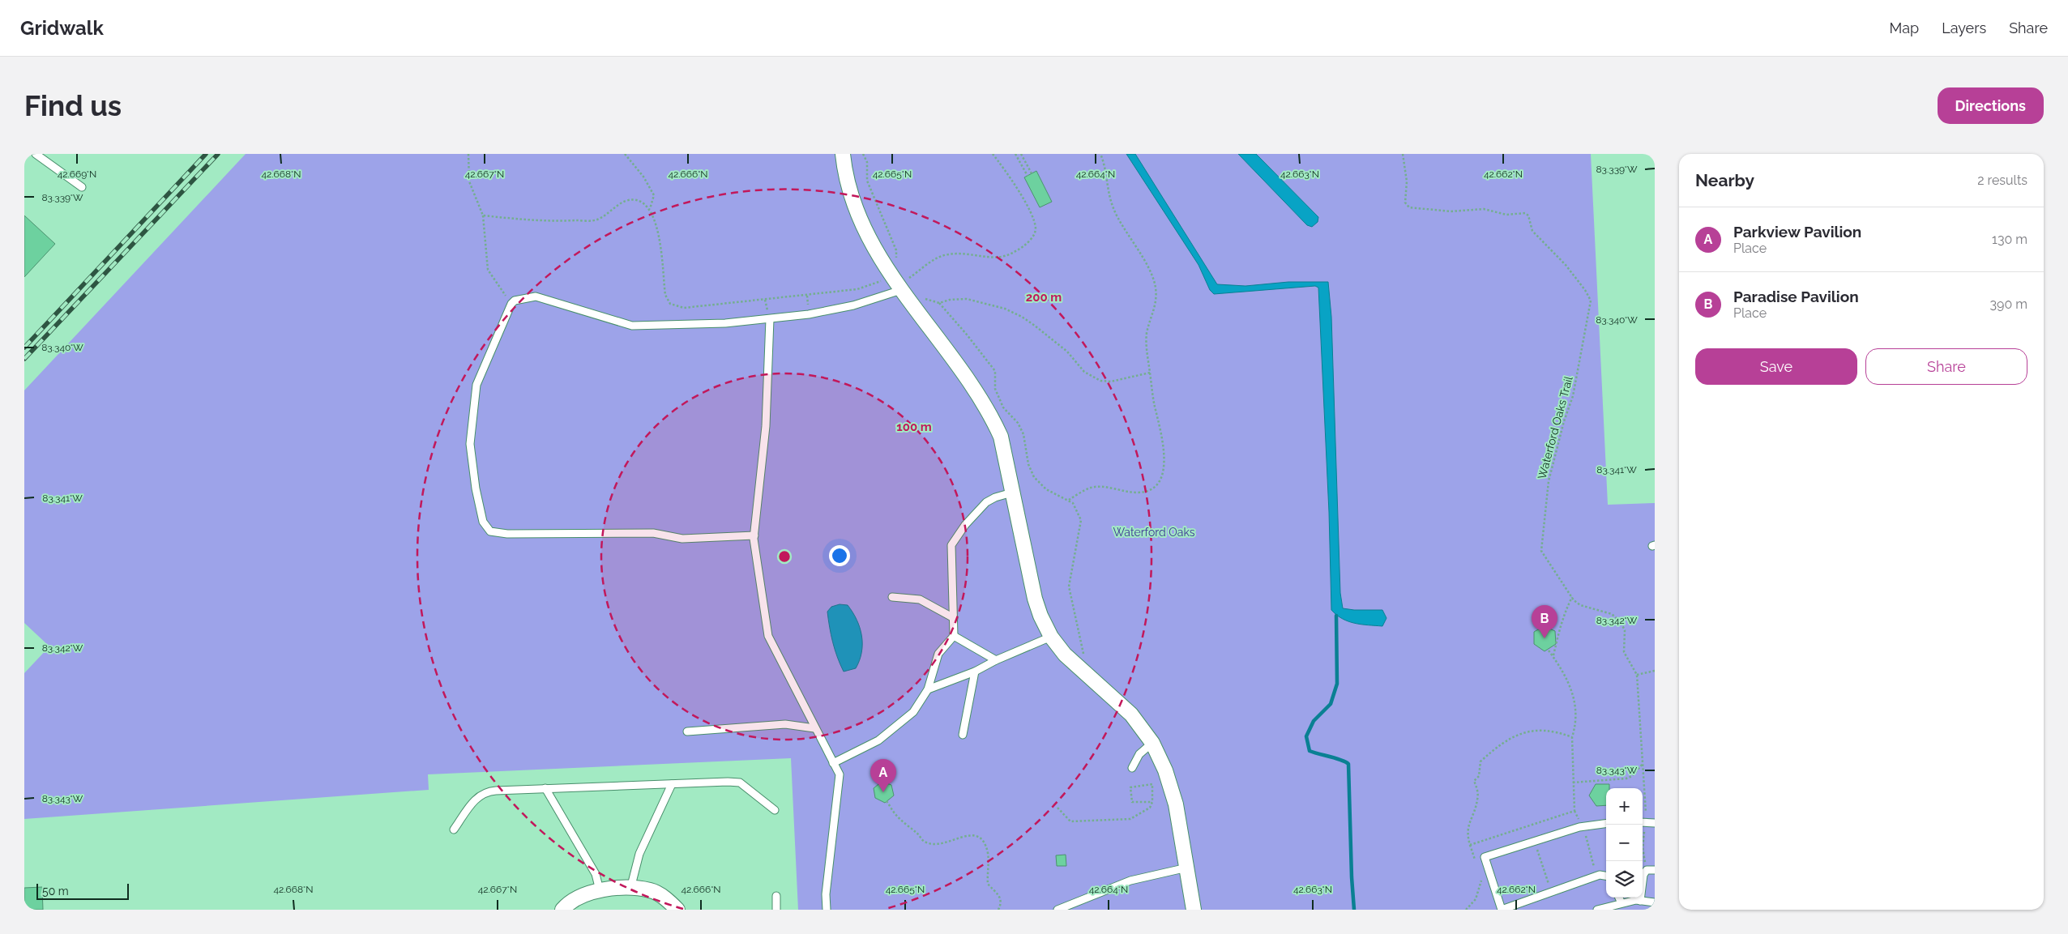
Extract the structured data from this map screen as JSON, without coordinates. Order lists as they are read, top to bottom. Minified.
{"streets":{"path":["Waterford Oaks Trail"]},"parks":["Waterford Oaks"],"scale_bar":"50 m","page":{"header":"Gridwalk","nav":["Map","Layers","Share"],"buttons":["Directions",["Save","Share"]],"title":"Find us","heading":["Nearby","2 results"],"list":[{"mark":"A","name":"Parkview Pavilion","note":"Place","value":"130 m"},{"mark":"B","name":"Paradise Pavilion","note":"Place","value":"390 m"}],"pins":["B","A"],"map_buttons":["+","−"],"scale":"50 m"},"coordinates":["83.339°W","42.669°N","42.668°N","42.667°N","42.666°N","42.665°N","42.664°N","42.663°N","42.662°N","83.340°W","83.341°W","83.342°W","83.343°W"],"rings":["200 m","100 m"]}
